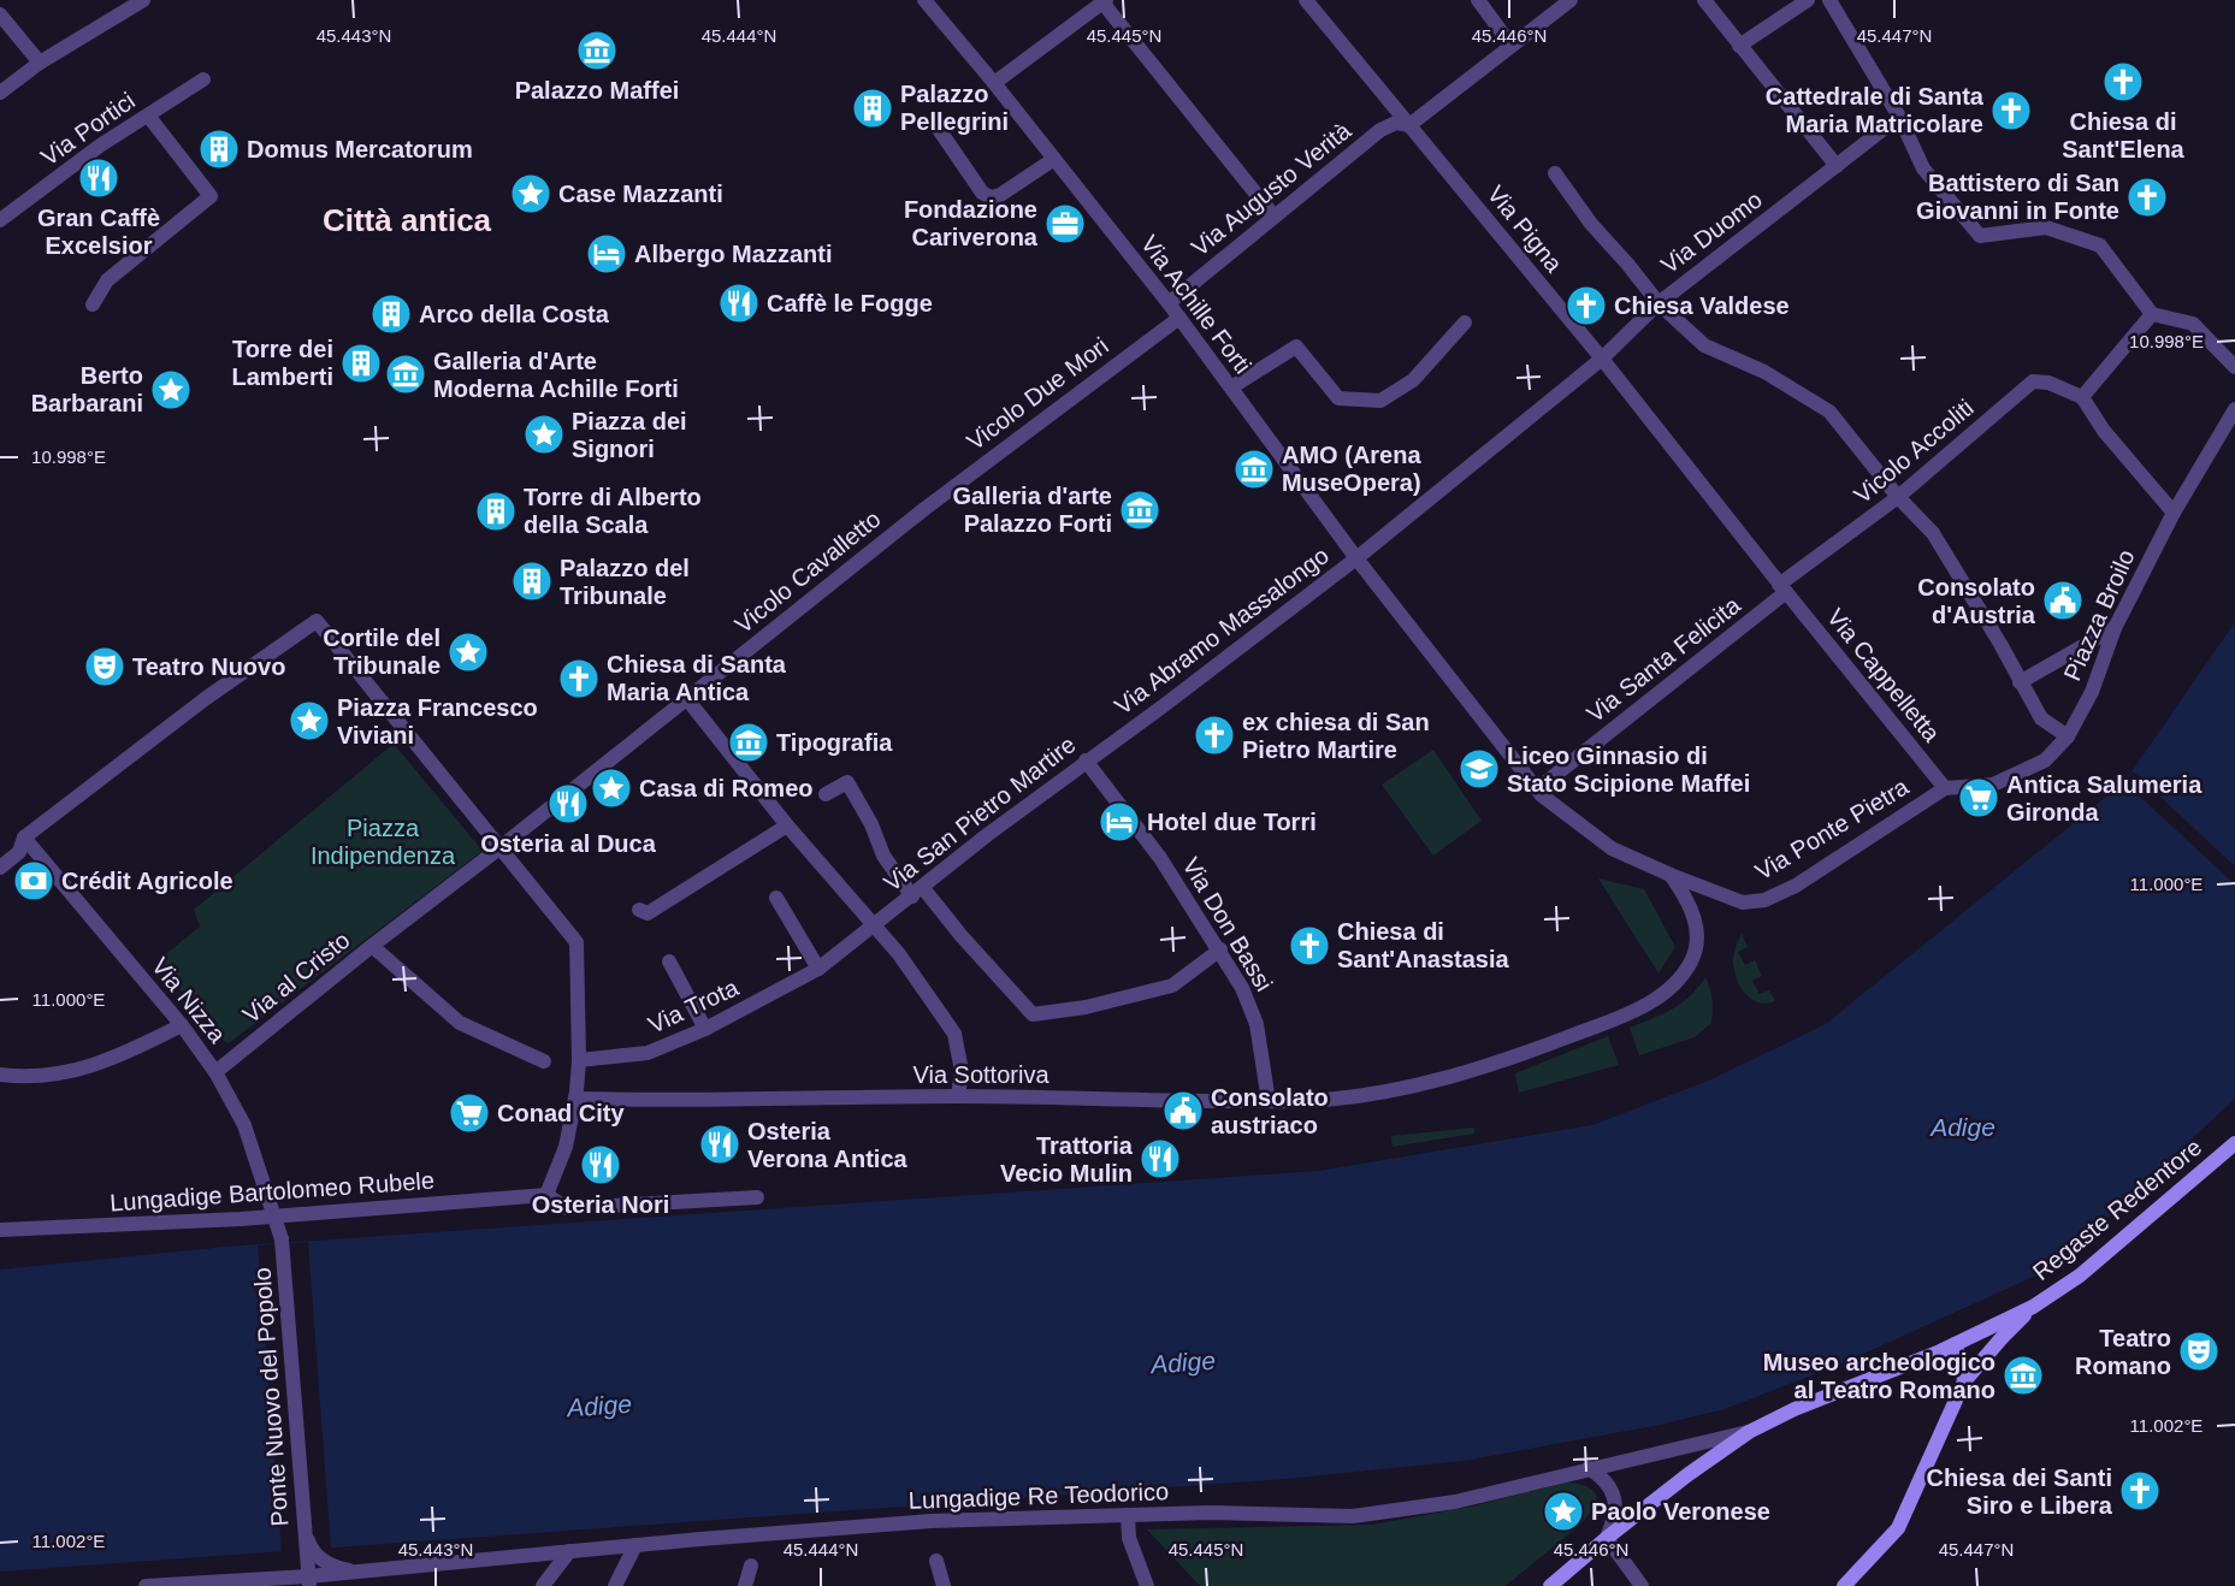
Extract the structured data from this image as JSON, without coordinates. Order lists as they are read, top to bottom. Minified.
{"streets":{"main road":["Regaste Redentore"],"street":["Via Portici","Via Augusto Verità","Via Pigna","Via Duomo","Via Achille Forti","Vicolo Due Mori","Vicolo Accoliti","Vicolo Cavalletto","Piazza Broilo","Via Abramo Massalongo","Via Santa Felicita","Via Cappelletta","Via San Pietro Martire","Via Ponte Pietra","Via Don Bassi","Via al Cristo","Via Nizza","Via Trota","Via Sottoriva","Lungadige Bartolomeo Rubele","Ponte Nuovo del Popolo","Lungadige Re Teodorico"]},"crossings":[["Via Augusto Verità","Via Pigna"],["Via Augusto Verità","Via Achille Forti"],["Via Pigna","Via Duomo"],["Via Pigna","Vicolo Accoliti"],["Via Pigna","Via Santa Felicita"],["Via Pigna","Via Cappelletta"],["Via Duomo","Via Achille Forti"],["Via Duomo","Via Abramo Massalongo"],["Via Duomo","Via Ponte Pietra"],["Via Achille Forti","Vicolo Due Mori"],["Via Achille Forti","Via Abramo Massalongo"],["Via Achille Forti","Via Ponte Pietra"],["Vicolo Due Mori","Vicolo Cavalletto"],["Vicolo Accoliti","Via Santa Felicita"],["Vicolo Accoliti","Via Cappelletta"],["Vicolo Cavalletto","Via al Cristo"],["Piazza Broilo","Via Ponte Pietra"],["Via Abramo Massalongo","Via San Pietro Martire"],["Via Abramo Massalongo","Via Ponte Pietra"],["Via Santa Felicita","Via Cappelletta"],["Via Santa Felicita","Via Ponte Pietra"],["Via Cappelletta","Via Ponte Pietra"],["Via San Pietro Martire","Via Don Bassi"],["Via San Pietro Martire","Via Trota"],["Via Ponte Pietra","Via Sottoriva"],["Via Don Bassi","Via Sottoriva"],["Via al Cristo","Via Nizza"],["Via Nizza","Lungadige Bartolomeo Rubele"],["Via Nizza","Ponte Nuovo del Popolo"],["Lungadige Bartolomeo Rubele","Ponte Nuovo del Popolo"],["Regaste Redentore","Lungadige Re Teodorico"],["Ponte Nuovo del Popolo","Lungadige Re Teodorico"]],"districts":["Città antica"],"water":["Adige"],"parks":["Piazza Indipendenza"],"places":{"museum":["Palazzo Maffei","Galleria d'Arte Moderna Achille Forti","AMO (Arena MuseOpera)","Galleria d'arte Palazzo Forti","Tipografia","Museo archeologico al Teatro Romano"],"church":["Chiesa di Sant'Elena","Cattedrale di Santa Maria Matricolare","Battistero di San Giovanni in Fonte","Chiesa Valdese","Chiesa di Santa Maria Antica","ex chiesa di San Pietro Martire","Chiesa di Sant'Anastasia","Chiesa dei Santi Siro e Libera"],"building":["Palazzo Pellegrini","Domus Mercatorum","Arco della Costa","Torre dei Lamberti","Torre di Alberto della Scala","Palazzo del Tribunale"],"restaurant":["Gran Caffè Excelsior","Caffè le Fogge","Osteria al Duca","Osteria Verona Antica","Trattoria Vecio Mulin","Osteria Nori"],"place":["Case Mazzanti","Berto Barbarani","Piazza dei Signori","Cortile del Tribunale","Piazza Francesco Viviani","Casa di Romeo","Paolo Veronese"],"office":["Fondazione Cariverona"],"hotel":["Albergo Mazzanti","Hotel due Torri"],"public building":["Consolato d'Austria","Consolato austriaco"],"theatre":["Teatro Nuovo","Teatro Romano"],"school or university":["Liceo Ginnasio di Stato Scipione Maffei"],"supermarket":["Antica Salumeria Gironda","Conad City"],"bank":["Crédit Agricole"]},"coordinates":["45.443°N","45.444°N","45.445°N","45.446°N","45.447°N","10.998°E","11.000°E","11.002°E"]}
